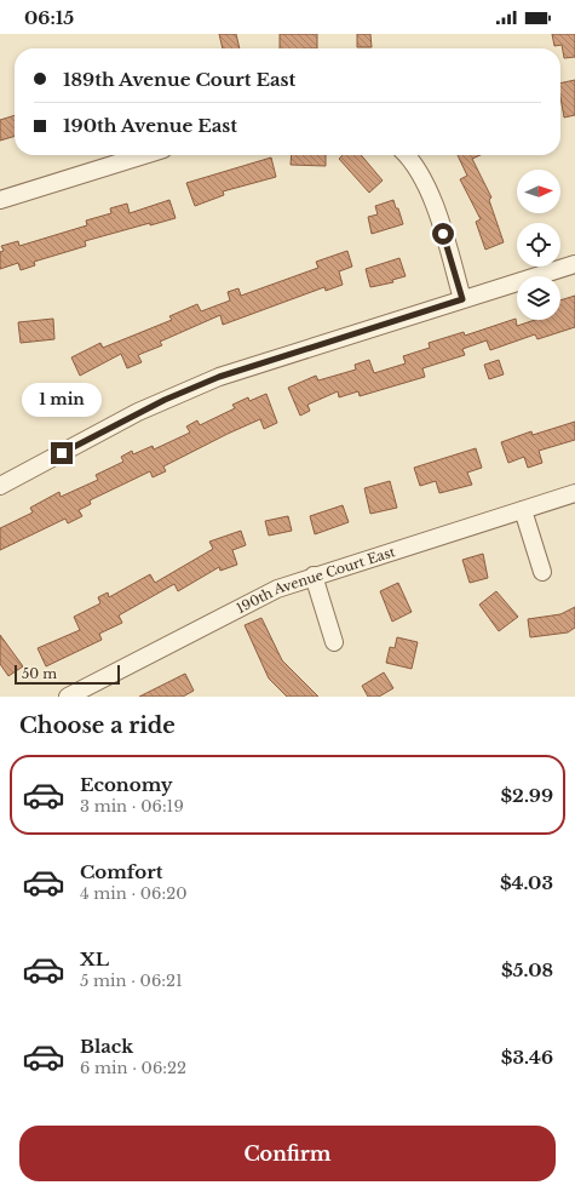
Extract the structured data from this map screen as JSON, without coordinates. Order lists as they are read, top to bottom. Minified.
{"streets":{"street":["190th Avenue Court East"]},"scale_bar":"50 m","north":"right","page":{"status":"06:15","banner":["189th Avenue Court East","190th Avenue East"],"bubble":"1 min","scale":"50 m","heading":"Choose a ride","list":[{"name":"Economy","note":"3 min · 06:19","value":"$2.99"},{"name":"Comfort","note":"4 min · 06:20","value":"$4.03"},{"name":"XL","note":"5 min · 06:21","value":"$5.08"},{"name":"Black","note":"6 min · 06:22","value":"$3.46"}],"buttons":"Confirm"}}
